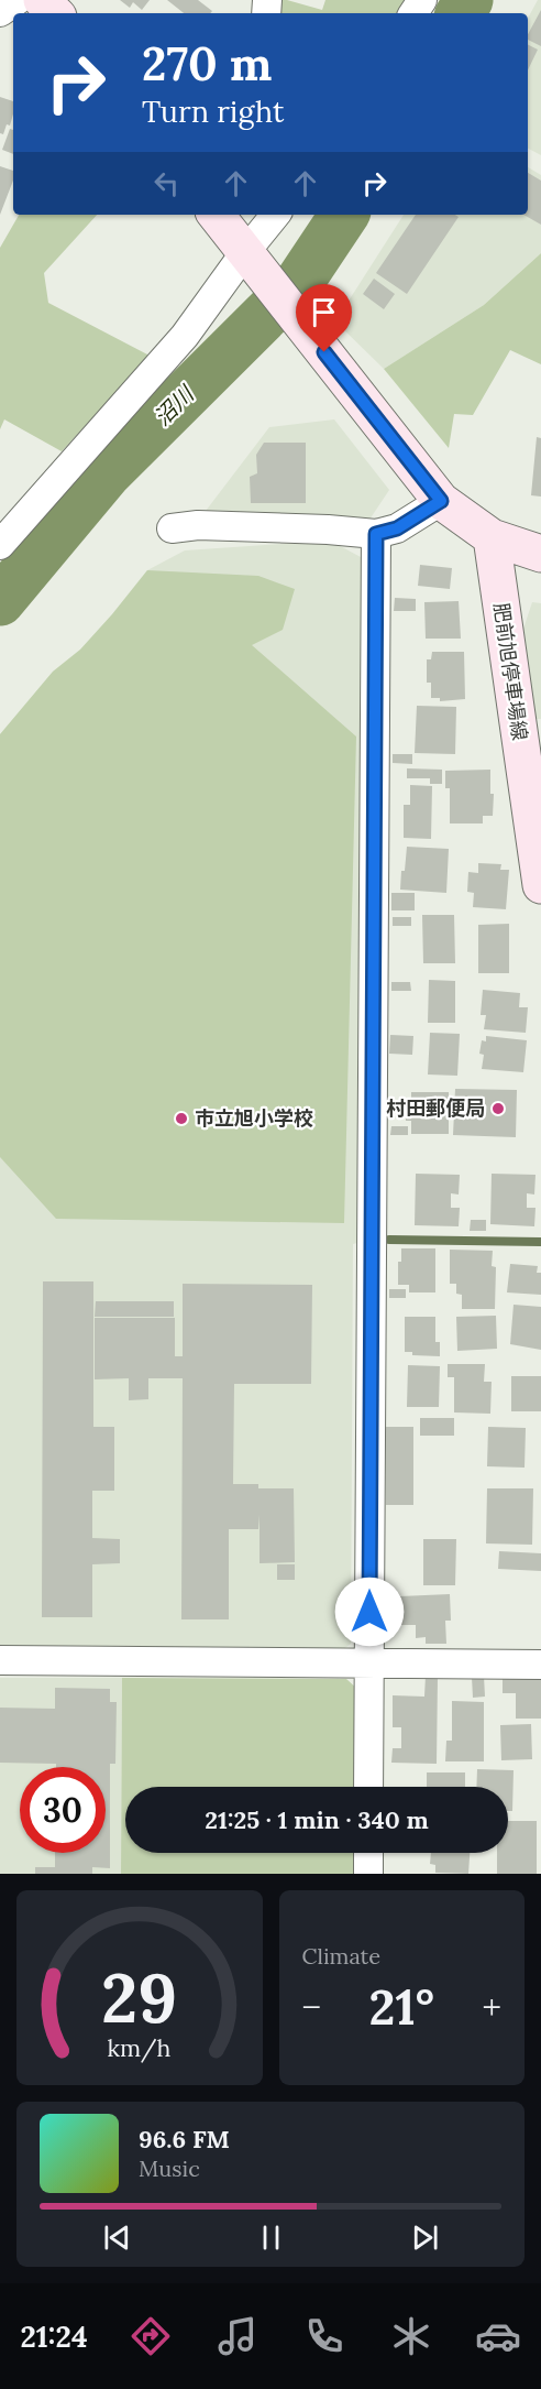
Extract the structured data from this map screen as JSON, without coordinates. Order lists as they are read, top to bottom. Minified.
{"streets":{"main road":["肥前旭停車場線"]},"water":["沼川"],"places":["村田郵便局","市立旭小学校"],"page":{"turn":["270 m","Turn right"],"limit":"30","trip":"21:25 · 1 min · 340 m","tile":"Climate","heat":["−","21°","+"],"song":["96.6 FM","Music"],"tabs":"21:24","gauge":["29","km/h"]}}
